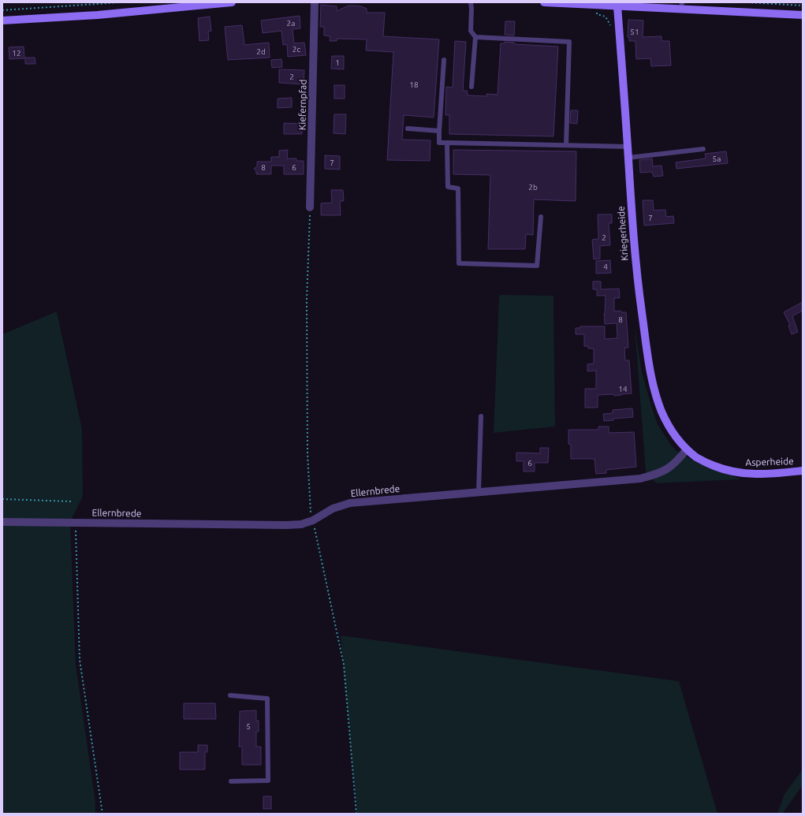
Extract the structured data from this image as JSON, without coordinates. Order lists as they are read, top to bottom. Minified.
{"streets":{"street":["Kiefernpfad","Kriegerheide","Asperheide","Ellernbrede"]},"crossings":[["Kriegerheide","Asperheide"],["Kriegerheide","Ellernbrede"],["Asperheide","Ellernbrede"]],"house_numbers":["2a","51","2c","2d","12","1","2","18","5a","7","8","6","2b","7","2","4","8","14","6","5"]}
